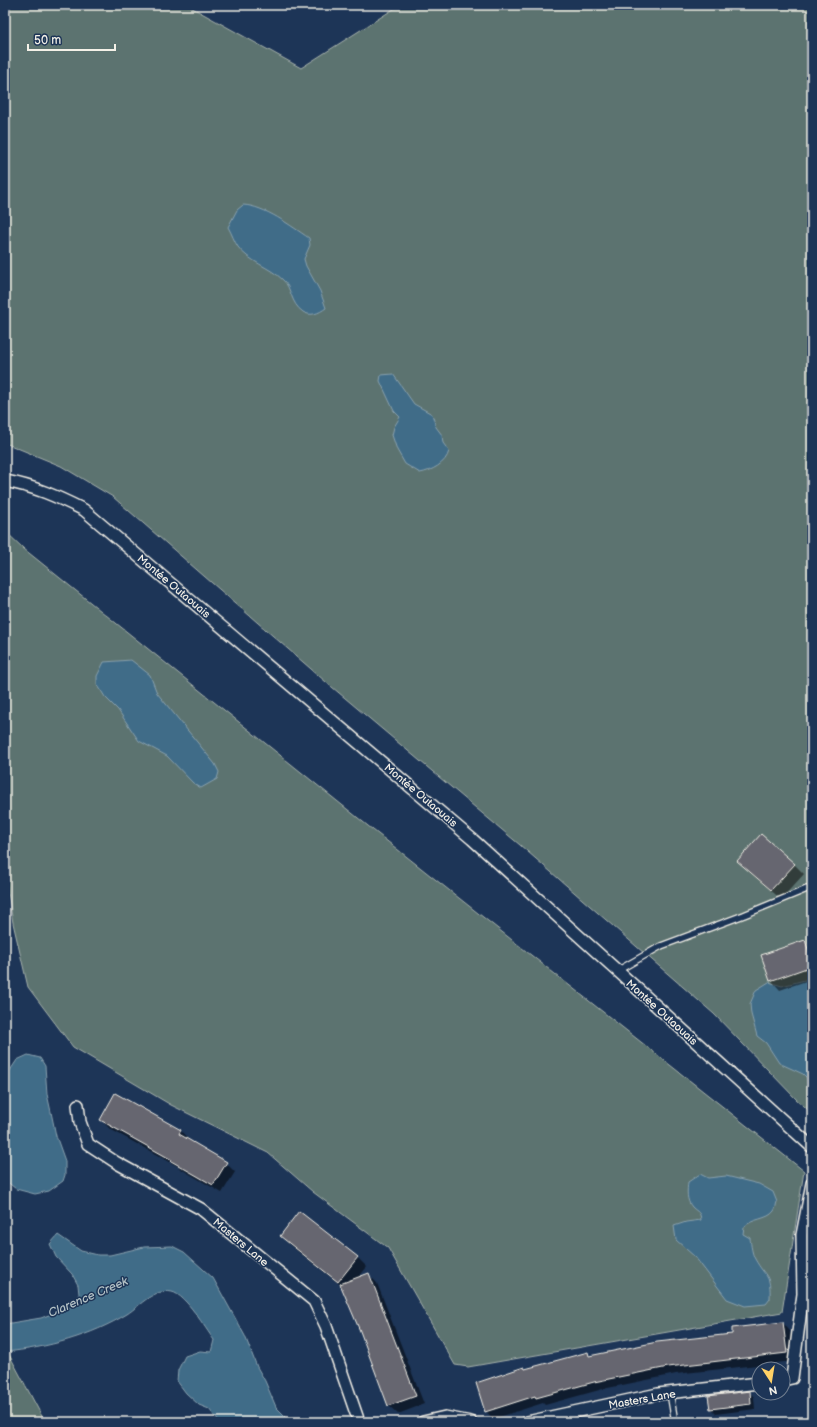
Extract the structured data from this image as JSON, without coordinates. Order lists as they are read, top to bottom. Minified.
{"streets":{"street":["Montée Outaouais","Masters Lane"]},"water":["Clarence Creek"],"scale_bar":"50 m","north":"bottom"}
